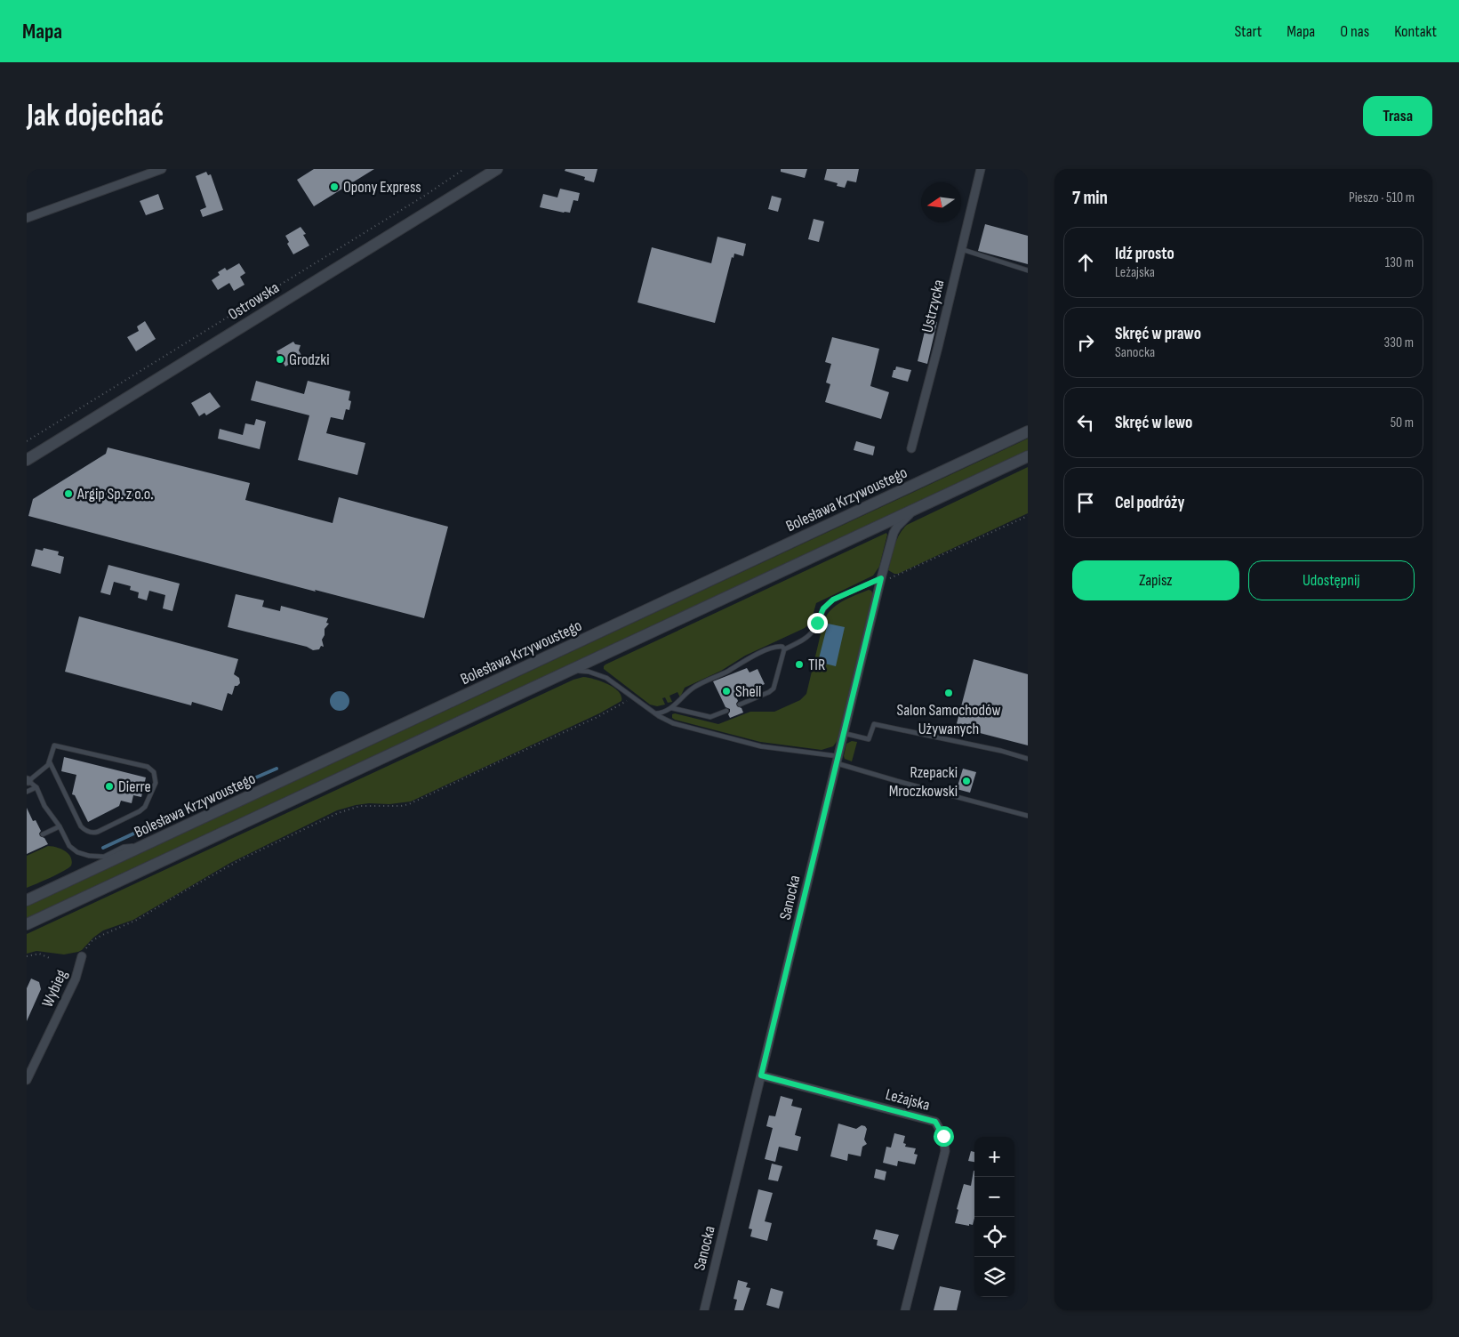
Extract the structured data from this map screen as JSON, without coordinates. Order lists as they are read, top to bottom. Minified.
{"streets":{"main road":["Ostrowska","Bolesława Krzywoustego"],"street":["Ustrzycka","Sanocka","Wybieg","Leżajska"]},"crossings":[["Sanocka","Leżajska"]],"places":["Opony Express","Grodzki","Argip Sp. z o.o.","TIR","Shell","Salon Samochodów Używanych","Rzepacki Mroczkowski","Dierre"],"north":"left","page":{"header":"Mapa","nav":["Start","Mapa","O nas","Kontakt"],"buttons":["Trasa",["Zapisz","Udostępnij"]],"title":"Jak dojechać","heading":["7 min","Pieszo · 510 m"],"list":[["Idź prosto","Leżajska","130 m"],["Skręć w prawo","Sanocka","330 m"],["Skręć w lewo","50 m"],"Cel podróży"],"map_buttons":["+","−"]}}
